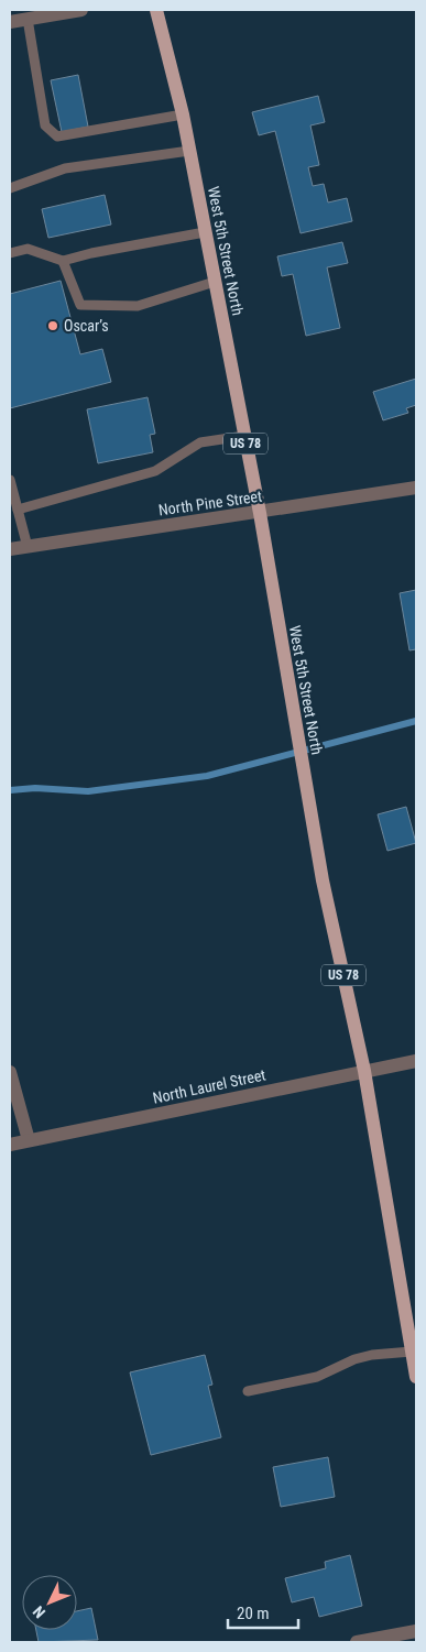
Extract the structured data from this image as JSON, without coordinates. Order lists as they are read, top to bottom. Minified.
{"streets":{"main road":["West 5th Street North","US 78"],"street":["North Pine Street","North Laurel Street"]},"crossings":[["West 5th Street North","North Pine Street"],["West 5th Street North","North Laurel Street"]],"places":["Oscar’s"],"scale_bar":"20 m","north":"bottom left"}
